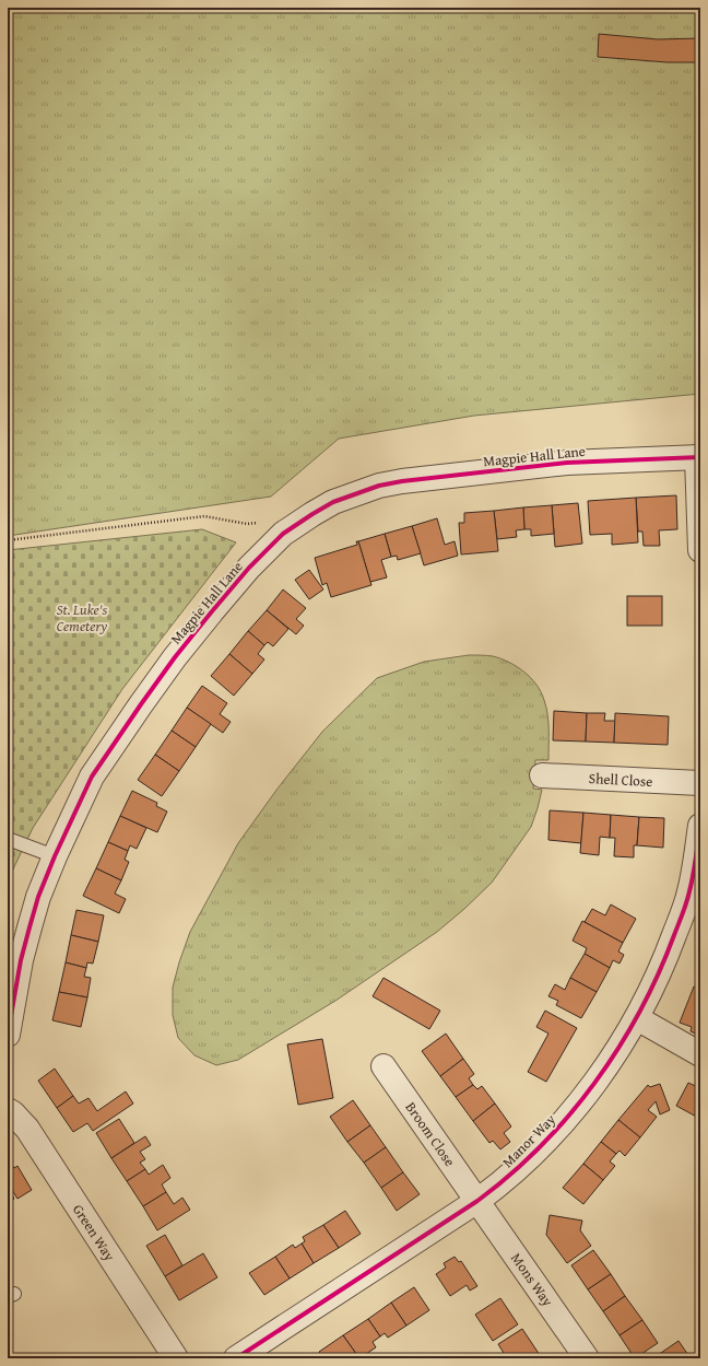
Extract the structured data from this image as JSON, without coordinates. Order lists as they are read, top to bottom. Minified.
{"streets":{"street":["Magpie Hall Lane","Shell Close","Broom Close","Manor Way","Green Way","Mons Way"]},"crossings":[["Broom Close","Manor Way"],["Broom Close","Mons Way"],["Manor Way","Mons Way"]],"parks":["St. Luke's Cemetery"]}
